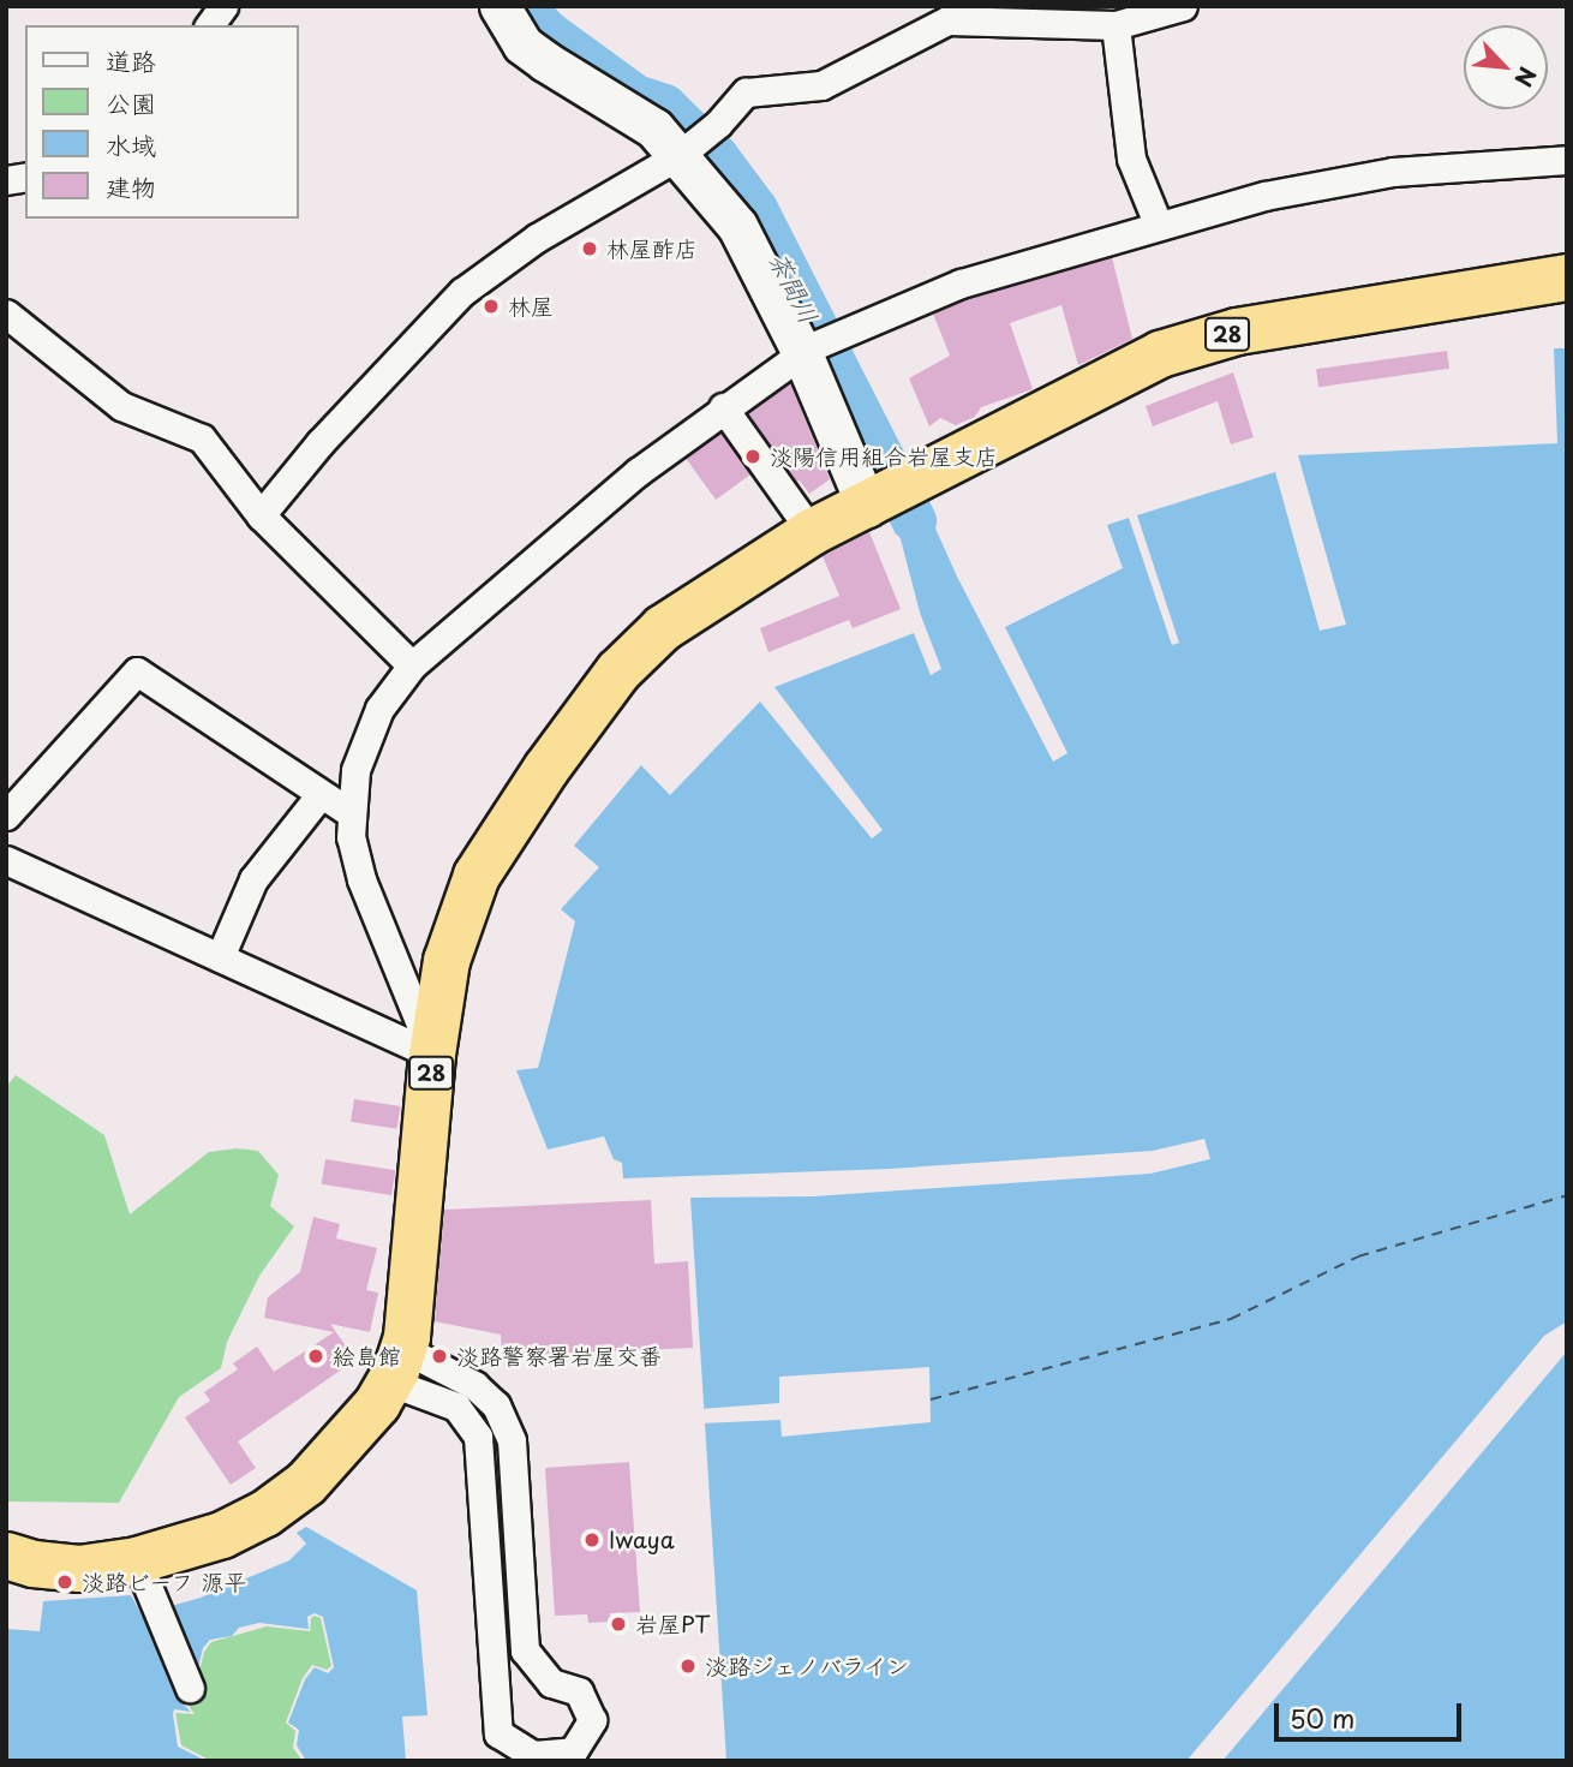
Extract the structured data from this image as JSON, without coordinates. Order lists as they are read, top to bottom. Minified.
{"streets":{"highway":["28"]},"water":["茶間川"],"places":["林屋酢店","林屋","淡陽信用組合岩屋支店","絵島館","淡路警察署岩屋交番","Iwaya","淡路ビーフ 源平","岩屋PT","淡路ジェノバライン"],"legend":["道路","公園","水域","建物"],"scale_bar":"50 m","north":"bottom right"}
